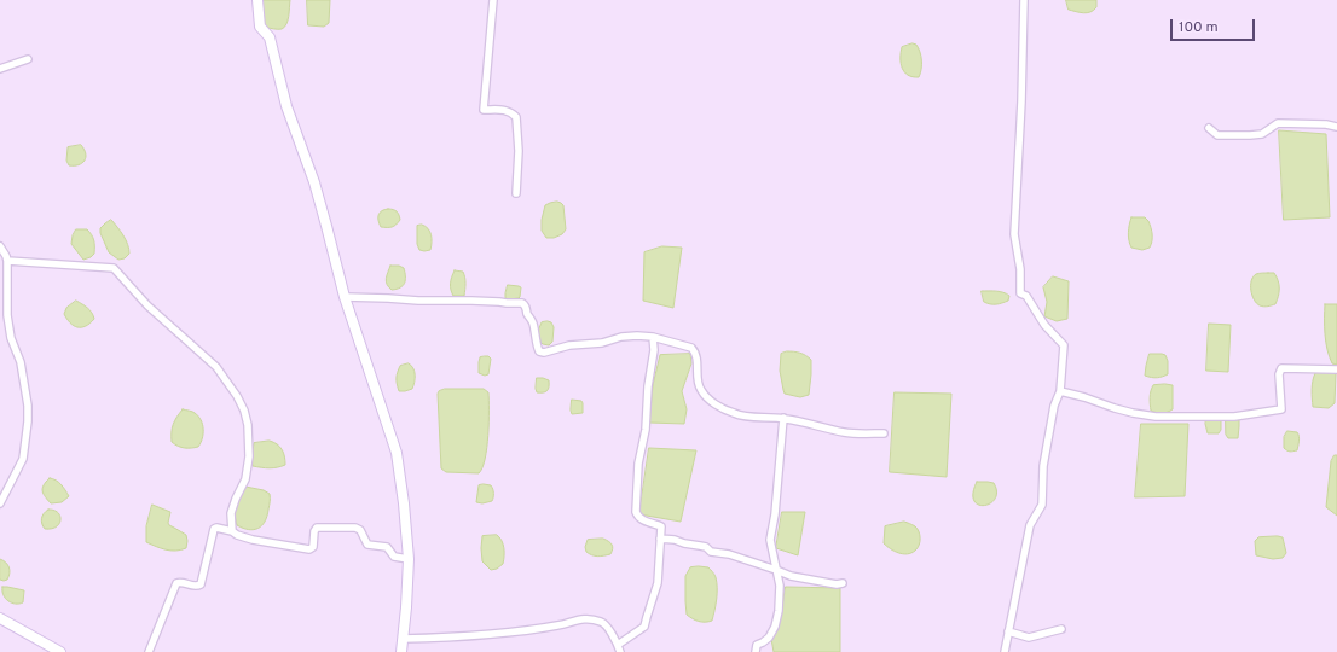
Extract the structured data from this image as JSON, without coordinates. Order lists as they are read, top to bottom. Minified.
{"scale_bar":"100 m"}
